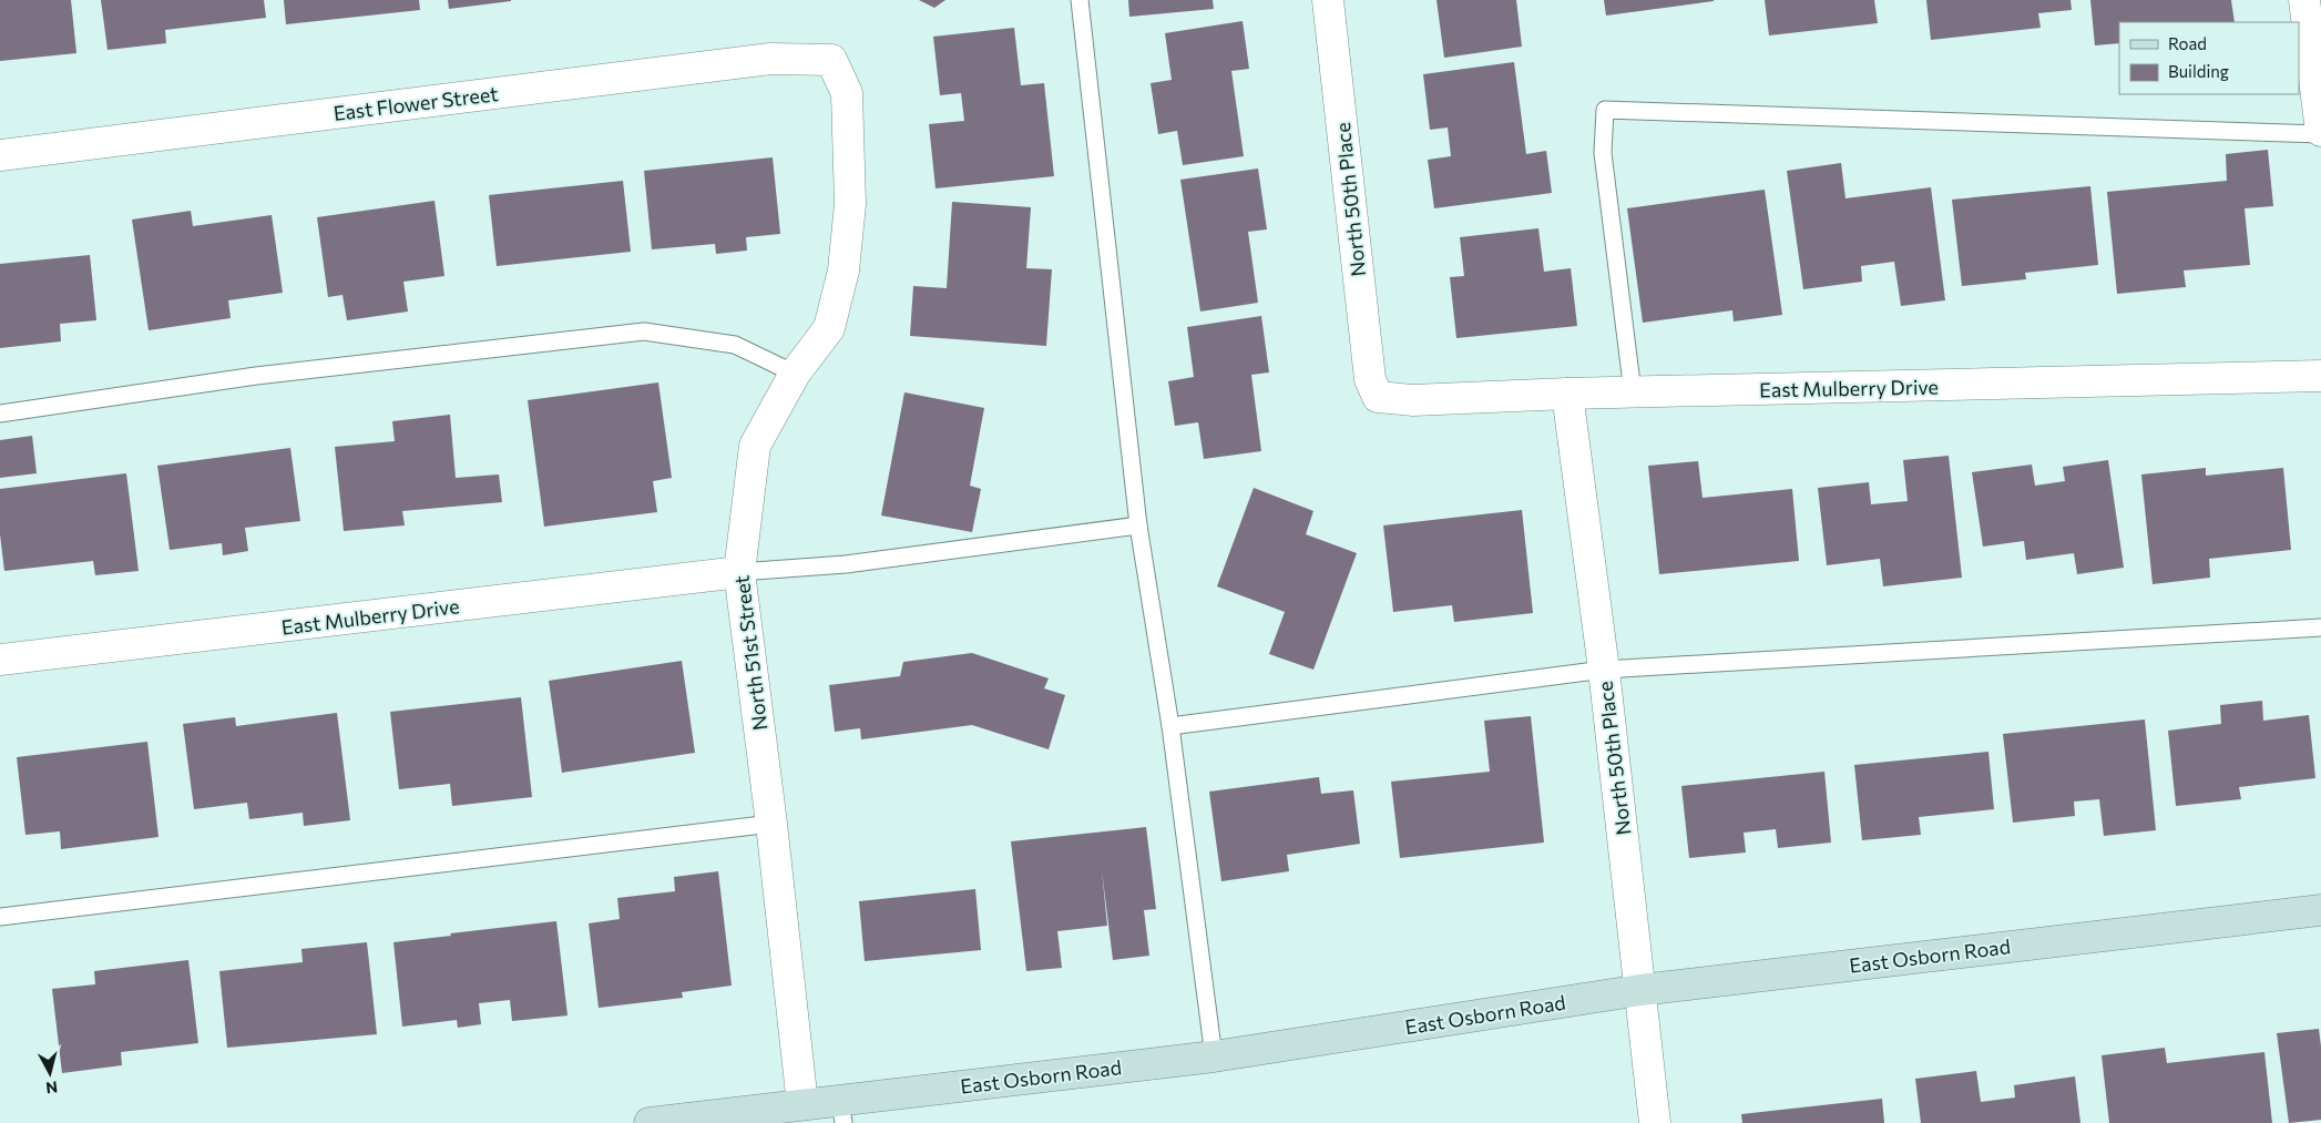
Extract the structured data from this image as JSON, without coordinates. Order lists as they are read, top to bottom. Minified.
{"streets":{"street":["East Flower Street","North 50th Place","East Mulberry Drive","North 51st Street","East Osborn Road"]},"crossings":[["East Flower Street","North 51st Street"],["North 50th Place","East Mulberry Drive"],["North 50th Place","East Osborn Road"],["East Mulberry Drive","North 51st Street"],["North 51st Street","East Osborn Road"]],"legend":["Road","Building"],"north":"bottom"}
